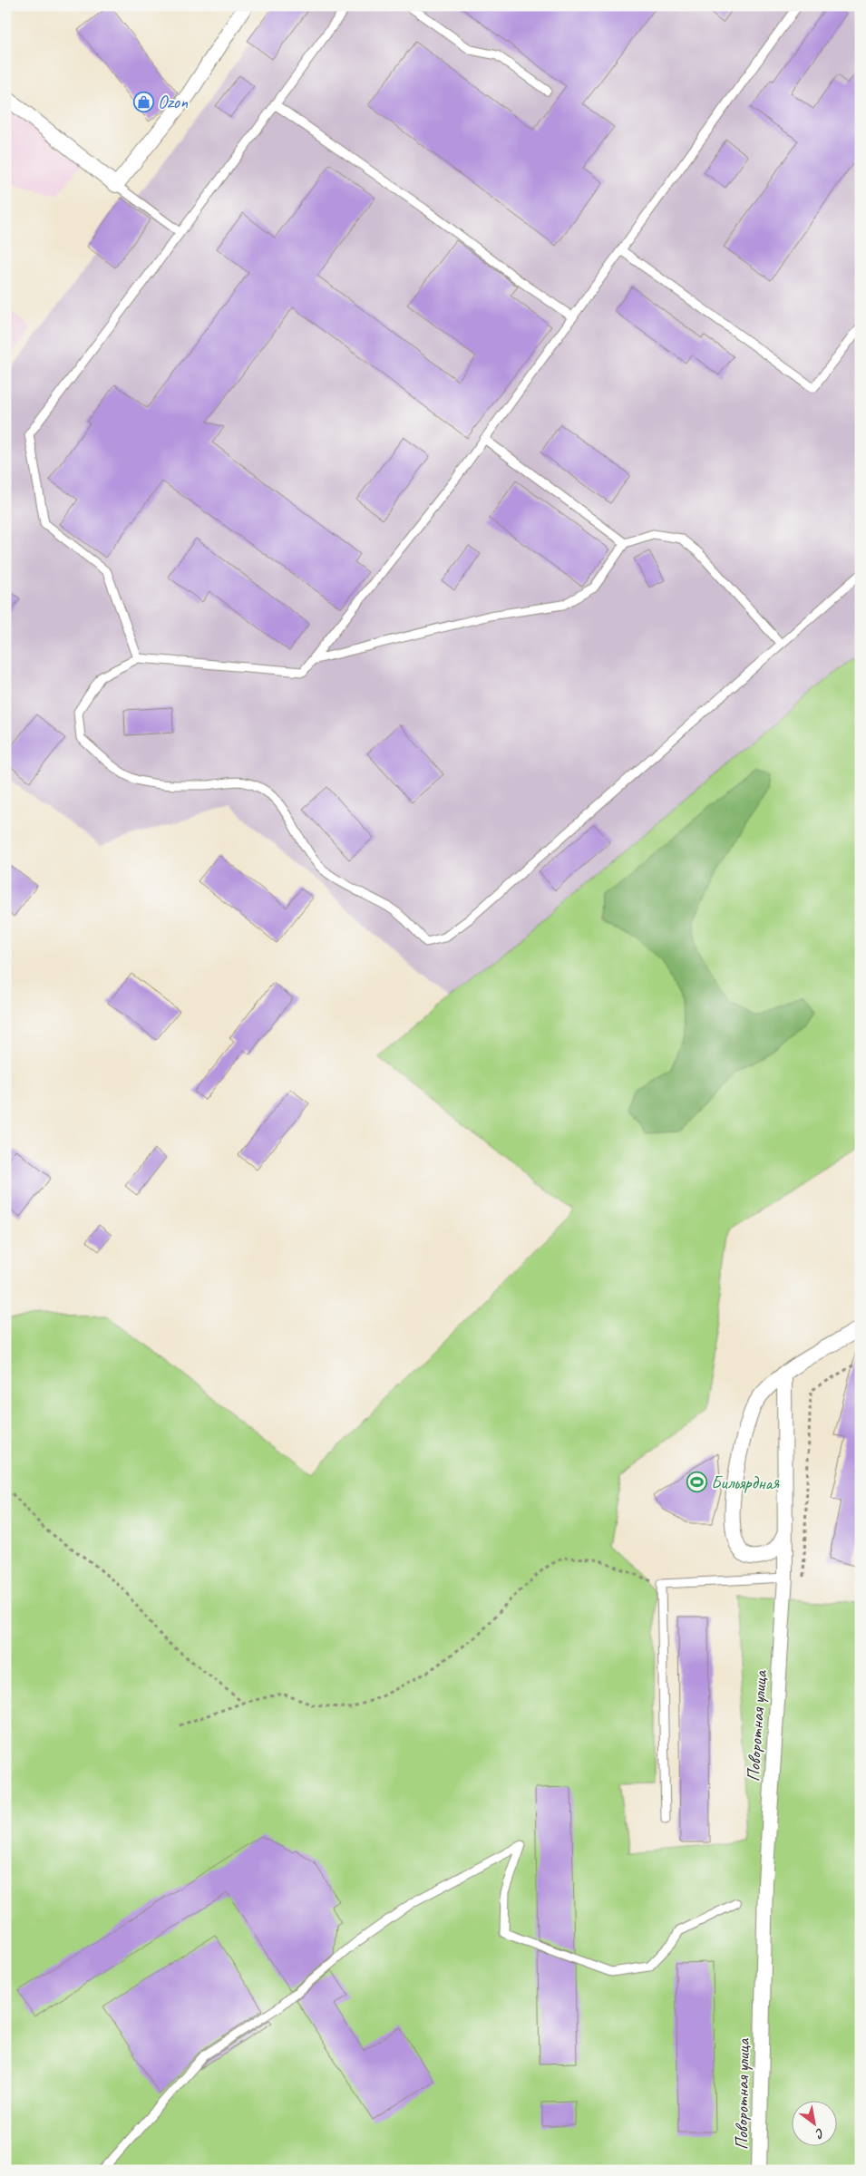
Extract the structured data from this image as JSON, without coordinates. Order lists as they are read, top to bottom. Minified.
{"streets":{"street":["Поворотная улица"]},"places":{"shop":["Ozon"],"sports":["Бильярдная"]},"north":"bottom right"}
